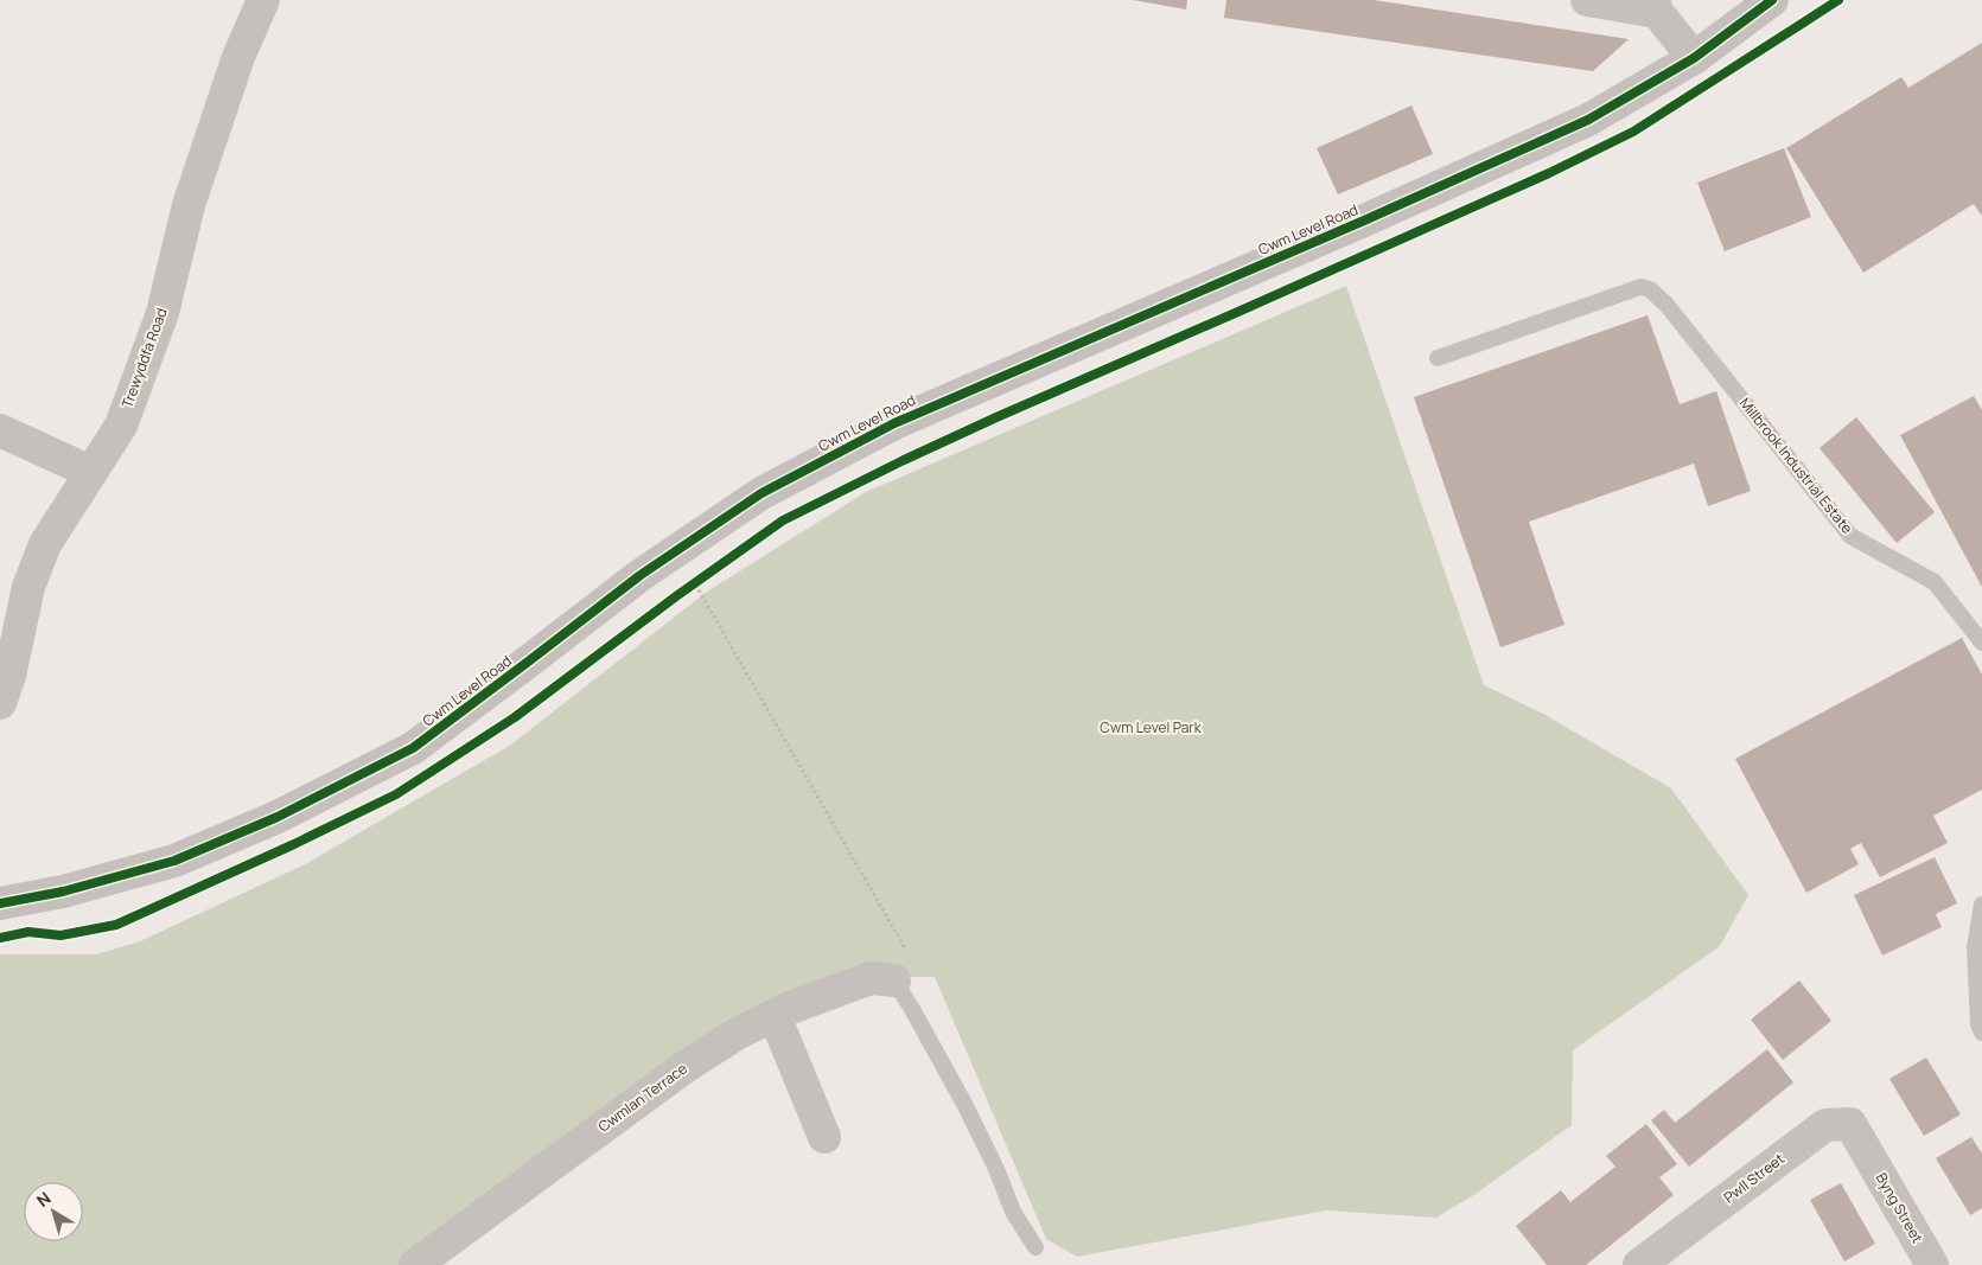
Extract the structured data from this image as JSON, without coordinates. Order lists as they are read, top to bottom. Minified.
{"streets":{"street":["Cwm Level Road","Trewyddfa Road","Cwmlan Terrace","Pwll Street","Byng Street"],"lane":["Millbrook Industrial Estate"]},"crossings":[["Pwll Street","Byng Street"]],"parks":["Cwm Level Park"],"north":"top left"}
